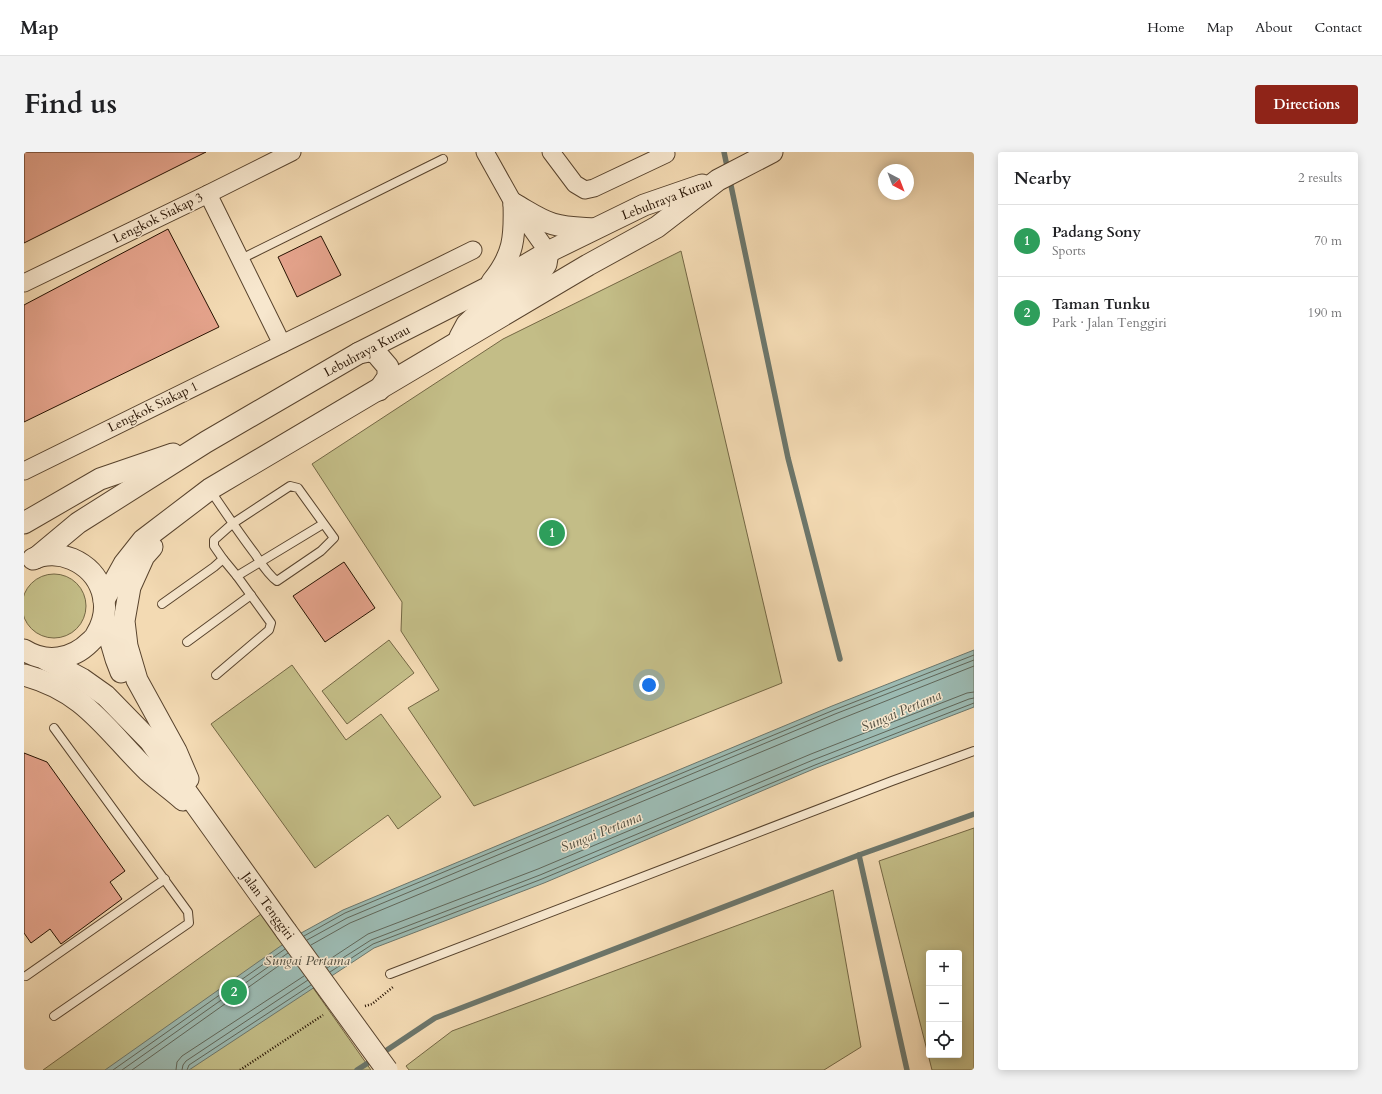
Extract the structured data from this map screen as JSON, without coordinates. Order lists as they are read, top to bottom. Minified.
{"streets":{"street":["Lebuhraya Kurau","Lengkok Siakap 3","Lengkok Siakap 1","Jalan Tenggiri"]},"crossings":[["Lebuhraya Kurau","Jalan Tenggiri"]],"water":["Sungai Pertama"],"north":"bottom right","page":{"header":"Map","nav":["Home","Map","About","Contact"],"title":"Find us","buttons":"Directions","heading":["Nearby","2 results"],"list":[{"mark":"1","name":"Padang Sony","note":"Sports","value":"70 m"},{"mark":"2","name":"Taman Tunku","note":"Park · Jalan Tenggiri","value":"190 m"}],"pins":["1","2"],"map_buttons":["+","−"]}}
